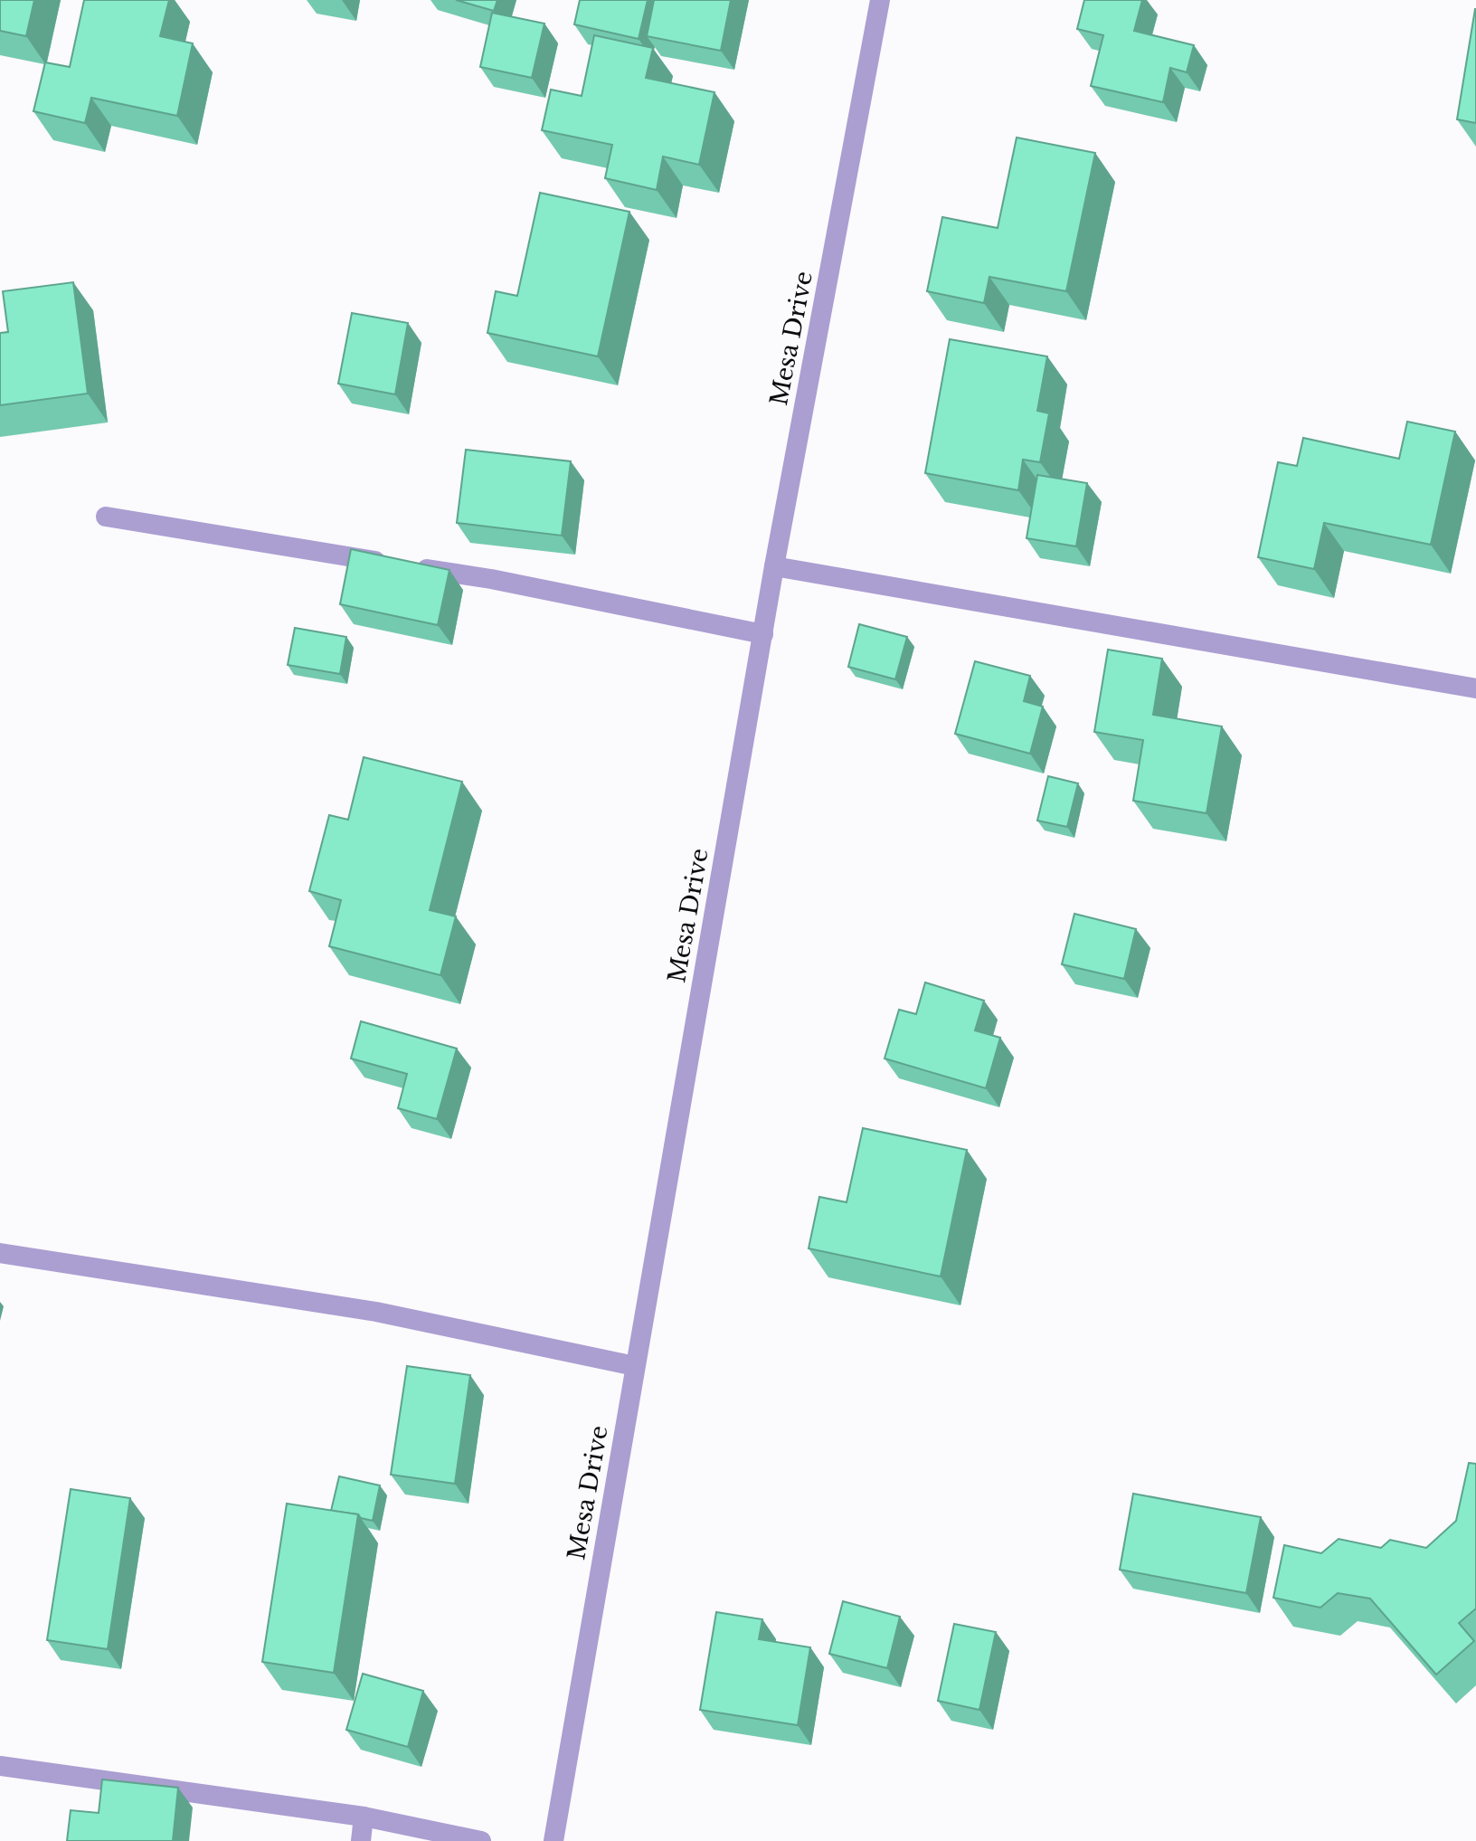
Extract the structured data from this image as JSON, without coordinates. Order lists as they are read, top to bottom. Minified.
{"streets":{"street":["Mesa Drive"]}}
